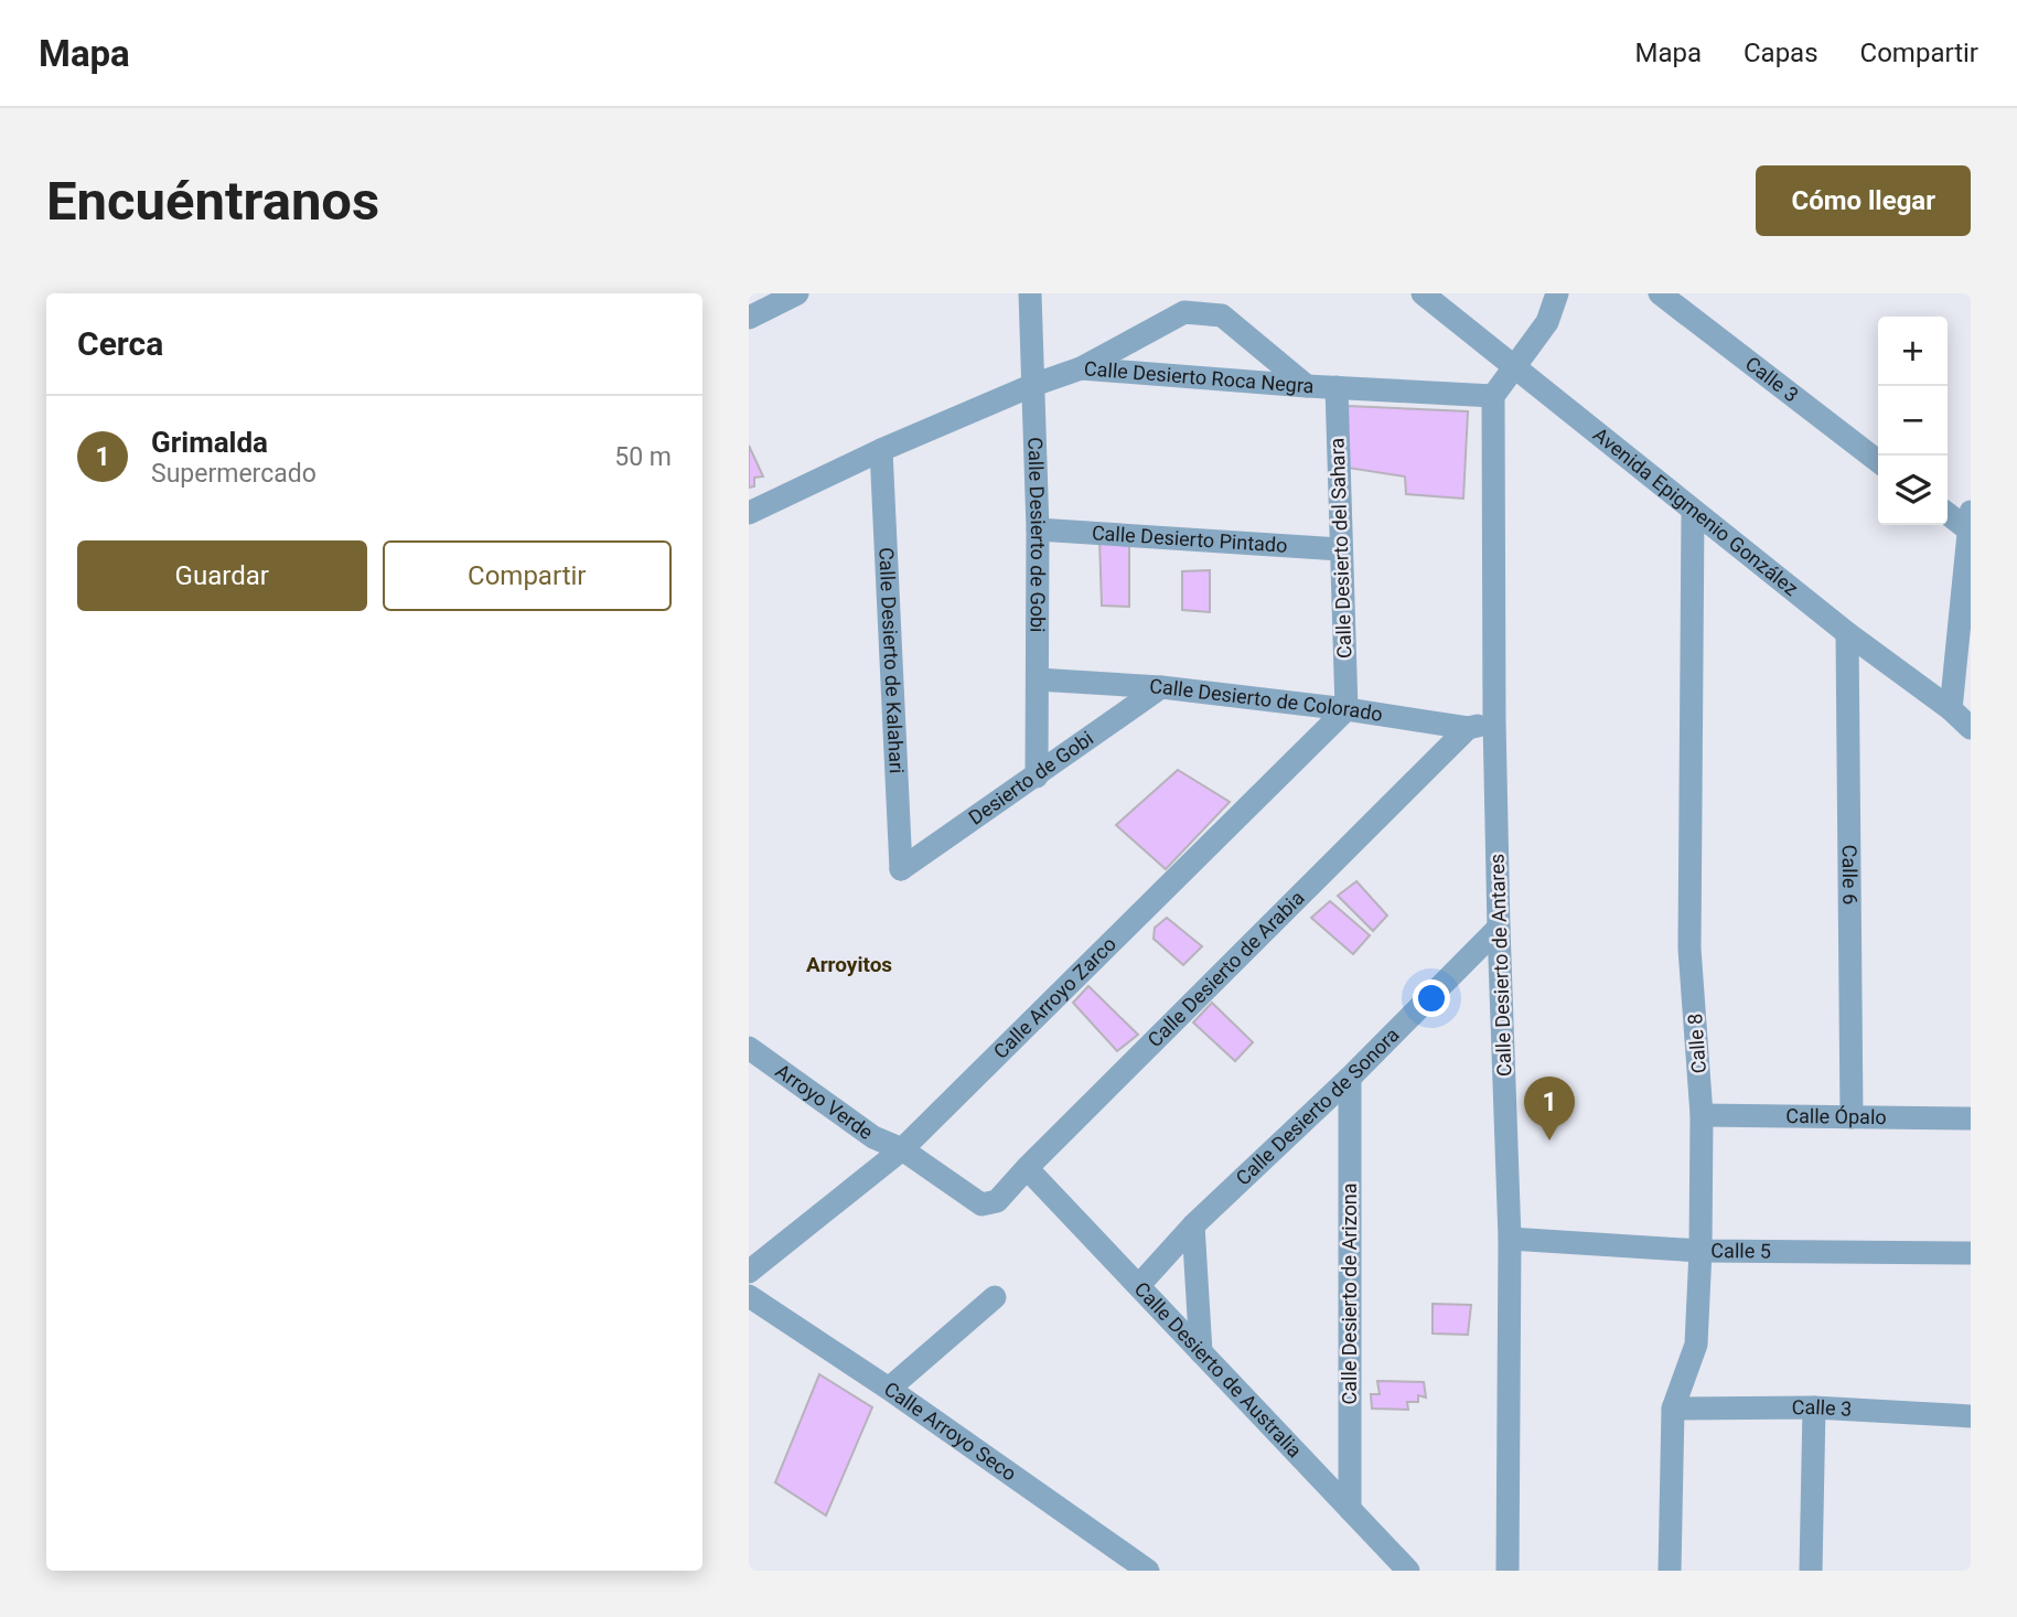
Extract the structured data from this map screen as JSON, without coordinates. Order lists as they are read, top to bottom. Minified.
{"streets":{"street":["Calle Desierto Roca Negra","Calle 3","Avenida Epigmenio González","Calle Desierto de Gobi","Calle Desierto Pintado","Calle Desierto del Sahara","Calle Desierto de Kalahari","Calle Desierto de Colorado","Desierto de Gobi","Calle 6","Calle Desierto de Antares","Calle Desierto de Arabia","Calle Arroyo Zarco","Calle 8","Arroyo Verde","Calle Desierto de Sonora","Calle Ópalo","Calle 5","Calle Desierto de Arizona","Calle Desierto de Australia","Calle Arroyo Seco"]},"crossings":[["Calle Desierto Roca Negra","Calle Desierto de Gobi"],["Calle Desierto Roca Negra","Calle Desierto del Sahara"],["Calle Desierto Roca Negra","Calle Desierto de Kalahari"],["Calle Desierto Roca Negra","Calle Desierto de Antares"],["Calle 3","Calle 8"],["Avenida Epigmenio González","Calle 6"],["Avenida Epigmenio González","Calle 8"],["Calle Desierto de Gobi","Calle Desierto Pintado"],["Calle Desierto de Gobi","Calle Desierto de Colorado"],["Calle Desierto de Gobi","Desierto de Gobi"],["Calle Desierto Pintado","Calle Desierto del Sahara"],["Calle Desierto del Sahara","Calle Desierto de Colorado"],["Calle Desierto del Sahara","Calle Arroyo Zarco"],["Calle Desierto de Kalahari","Desierto de Gobi"],["Calle Desierto de Colorado","Desierto de Gobi"],["Calle Desierto de Colorado","Calle Desierto de Antares"],["Calle Desierto de Colorado","Calle Desierto de Arabia"],["Calle Desierto de Colorado","Calle Arroyo Zarco"],["Calle 6","Calle Ópalo"],["Calle Desierto de Antares","Calle Desierto de Sonora"],["Calle Desierto de Antares","Calle 5"],["Calle Desierto de Arabia","Arroyo Verde"],["Calle Desierto de Arabia","Calle Desierto de Australia"],["Calle Arroyo Zarco","Arroyo Verde"],["Calle 8","Calle Ópalo"],["Calle 8","Calle 5"],["Calle Desierto de Sonora","Calle Desierto de Arizona"],["Calle Desierto de Sonora","Calle Desierto de Australia"],["Calle Desierto de Arizona","Calle Desierto de Australia"]],"districts":["Arroyitos"],"page":{"header":"Mapa","nav":["Mapa","Capas","Compartir"],"buttons":["Cómo llegar",["Guardar","Compartir"]],"title":"Encuéntranos","heading":"Cerca","map_buttons":["+","−"],"list":[{"mark":"1","name":"Grimalda","note":"Supermercado","value":"50 m"}],"pins":"1"}}
